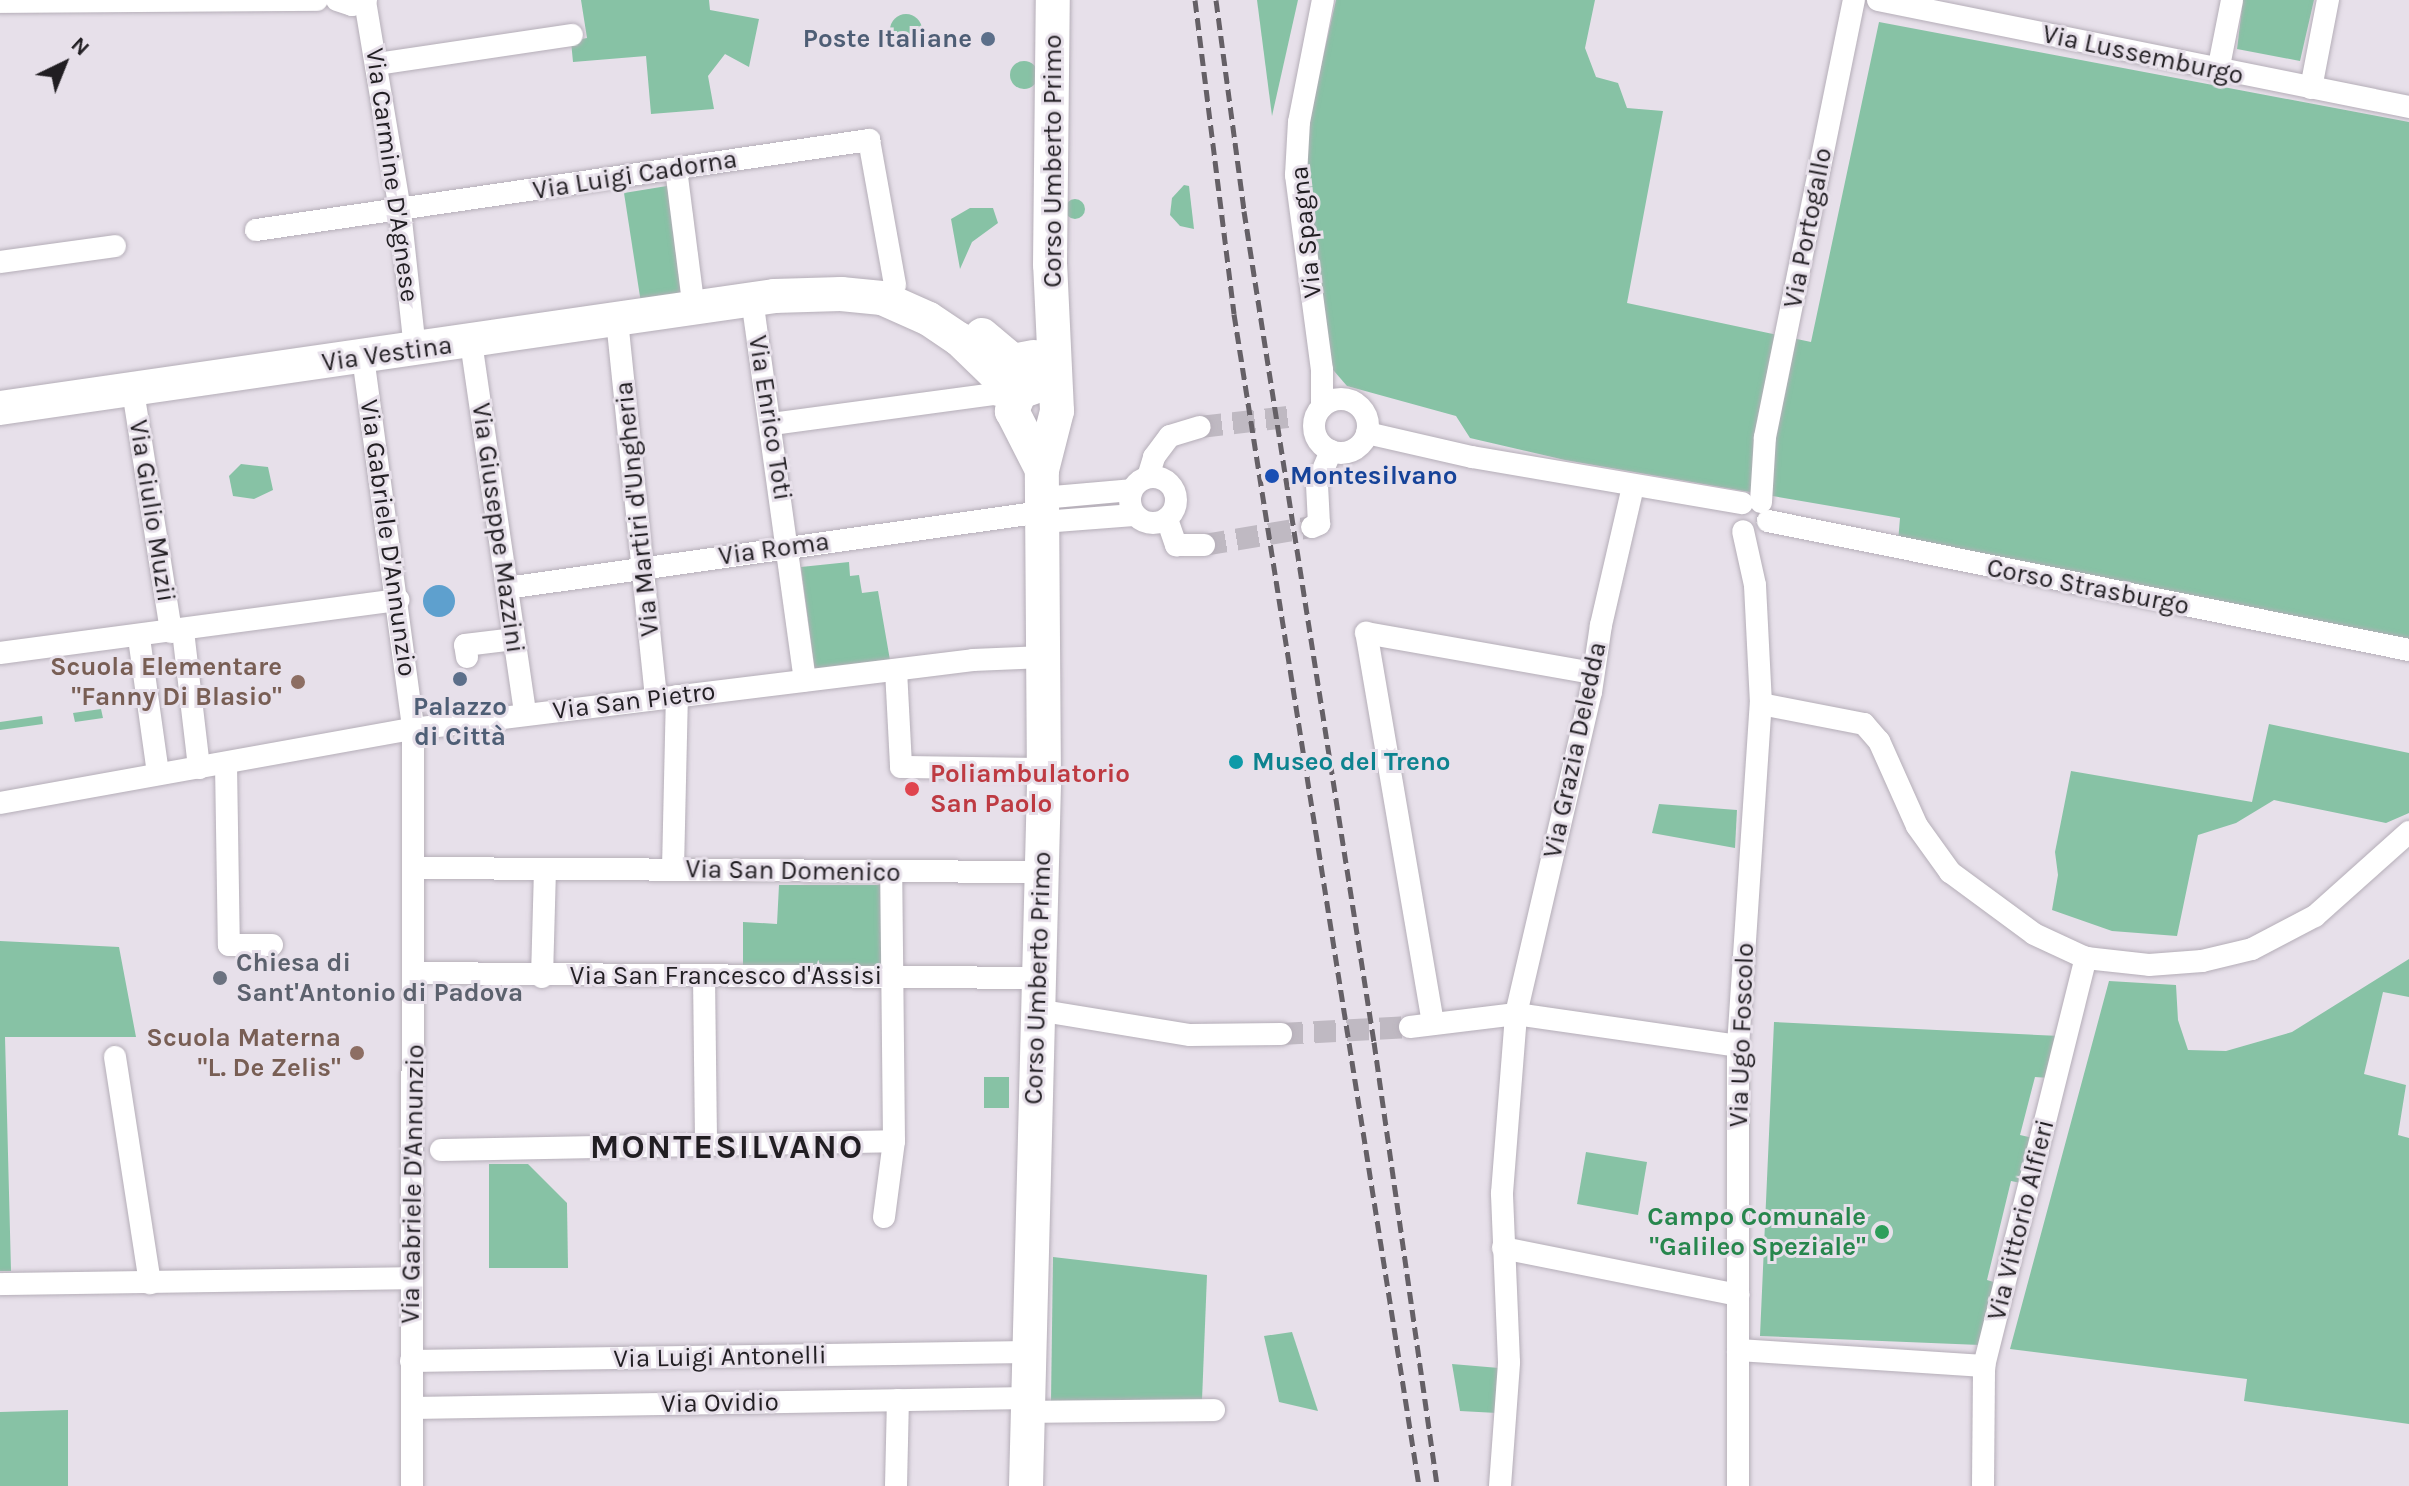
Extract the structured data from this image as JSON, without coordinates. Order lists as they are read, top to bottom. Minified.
{"streets":{"main road":["Corso Umberto Primo","Via Vestina"],"street":["Via Lussemburgo","Via Carmine D'Agnese","Via Luigi Cadorna","Via Portogallo","Via Spagna","Via Enrico Toti","Via Martiri d'Ungheria","Via Giulio Muzii","Via Giuseppe Mazzini","Via Gabriele D'Annunzio","Via Roma","Corso Strasburgo","Via San Pietro","Via Grazia Deledda","Via San Domenico","Via San Francesco d'Assisi","Via Ugo Foscolo","Via Vittorio Alfieri","Via Luigi Antonelli","Via Ovidio"]},"crossings":[["Corso Umberto Primo","Via Vestina"],["Corso Umberto Primo","Via Roma"],["Corso Umberto Primo","Via San Pietro"],["Corso Umberto Primo","Via San Domenico"],["Corso Umberto Primo","Via San Francesco d'Assisi"],["Corso Umberto Primo","Via Luigi Antonelli"],["Corso Umberto Primo","Via Ovidio"],["Via Carmine D'Agnese","Via Luigi Cadorna"],["Via Carmine D'Agnese","Via Vestina"],["Via Luigi Cadorna","Via Vestina"],["Via Portogallo","Corso Strasburgo"],["Via Portogallo","Via Ugo Foscolo"],["Via Spagna","Corso Strasburgo"],["Via Vestina","Via Enrico Toti"],["Via Vestina","Via Martiri d'Ungheria"],["Via Vestina","Via Giulio Muzii"],["Via Vestina","Via Giuseppe Mazzini"],["Via Vestina","Via Gabriele D'Annunzio"],["Via Enrico Toti","Via Roma"],["Via Enrico Toti","Via San Pietro"],["Via Martiri d'Ungheria","Via Roma"],["Via Martiri d'Ungheria","Via San Pietro"],["Via Martiri d'Ungheria","Via San Domenico"],["Via Giulio Muzii","Via Gabriele D'Annunzio"],["Via Giuseppe Mazzini","Via Roma"],["Via Giuseppe Mazzini","Via San Pietro"],["Via Gabriele D'Annunzio","Via San Pietro"],["Via Gabriele D'Annunzio","Via San Domenico"],["Via Gabriele D'Annunzio","Via San Francesco d'Assisi"],["Via Gabriele D'Annunzio","Via Luigi Antonelli"],["Via Gabriele D'Annunzio","Via Ovidio"],["Corso Strasburgo","Via Grazia Deledda"],["Corso Strasburgo","Via Ugo Foscolo"]],"districts":["MONTESILVANO"],"places":["Poste Italiane","Montesilvano","Palazzo di Città","Scuola Elementare \"Fanny Di Blasio\"","Museo del Treno","Poliambulatorio San Paolo","Chiesa di Sant'Antonio di Padova","Scuola Materna \"L. De Zelis\"","Campo Comunale \"Galileo Speziale\""],"north":"top right"}
